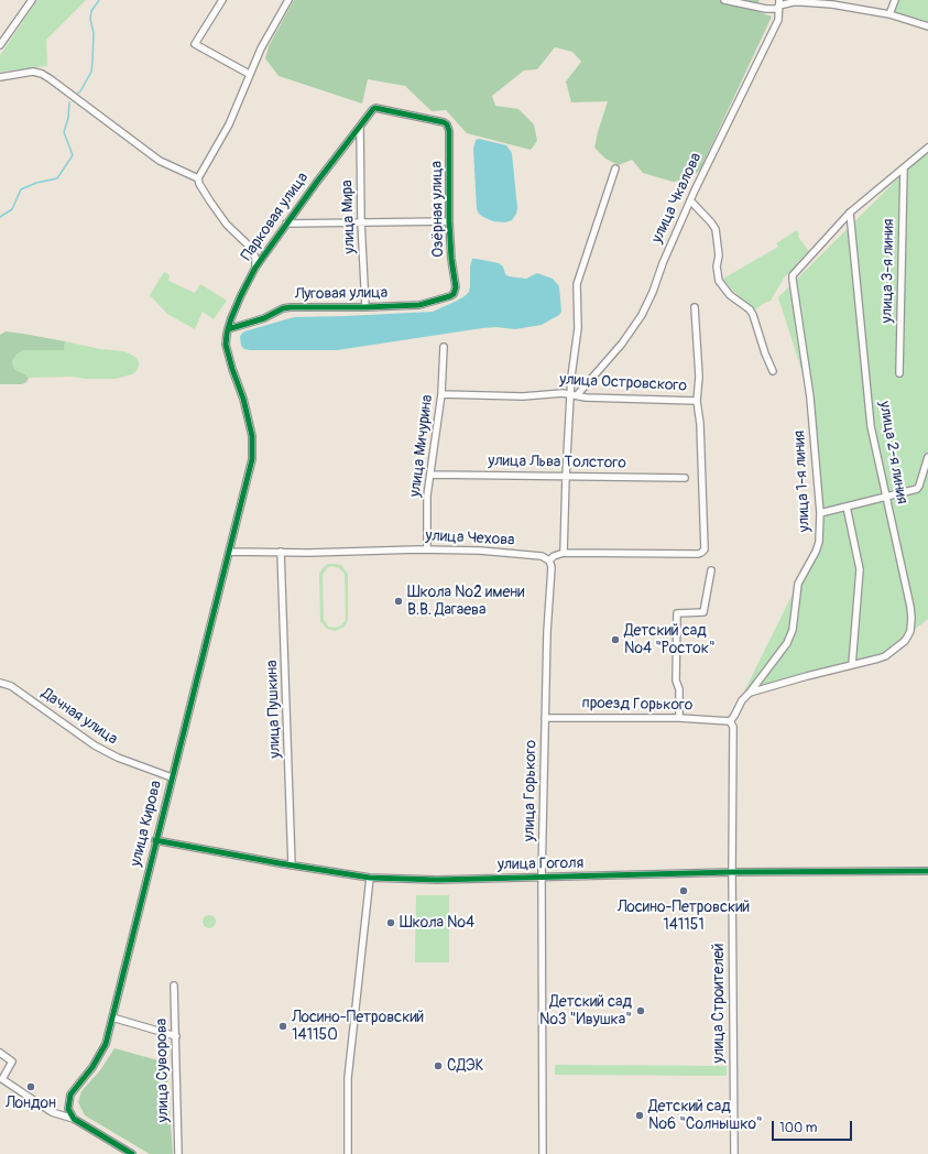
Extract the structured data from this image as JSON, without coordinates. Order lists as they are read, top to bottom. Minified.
{"streets":{"street":["улица Чкалова","Озёрная улица","Парковая улица","улица Мира","улица 3-я линия","Луговая улица","улица Островского","улица Мичурина","улица 2-я линия","улица Льва Толстого","улица 1-я линия","улица Чехова","проезд Горького","улица Пушкина","Дачная улица","улица Горького","улица Кирова","улица Гоголя","улица Строителей","улица Суворова"]},"crossings":[["улица Чкалова","улица Островского"],["Озёрная улица","Парковая улица"],["Озёрная улица","Луговая улица"],["Парковая улица","улица Мира"],["Парковая улица","Луговая улица"],["Парковая улица","улица Кирова"],["улица Мира","Луговая улица"],["улица Островского","улица Мичурина"],["улица Мичурина","улица Льва Толстого"],["улица Мичурина","улица Чехова"],["улица 2-я линия","улица 1-я линия"],["улица 1-я линия","проезд Горького"],["улица 1-я линия","улица Строителей"],["улица Чехова","улица Пушкина"],["улица Чехова","улица Горького"],["улица Чехова","улица Кирова"],["проезд Горького","улица Горького"],["проезд Горького","улица Строителей"],["улица Пушкина","улица Гоголя"],["Дачная улица","улица Кирова"],["улица Горького","улица Гоголя"],["улица Кирова","улица Гоголя"],["улица Гоголя","улица Строителей"]],"places":["Школа №2 имени В.В. Дагаева","Детский сад №4 \"Росток\"","Лосино-Петровский 141151","Школа №4","Детский сад №3 \"Ивушка\"","Лосино-Петровский 141150","СДЭК","Лондон","Детский сад №6 \"Солнышко\""],"scale_bar":"100 m"}
